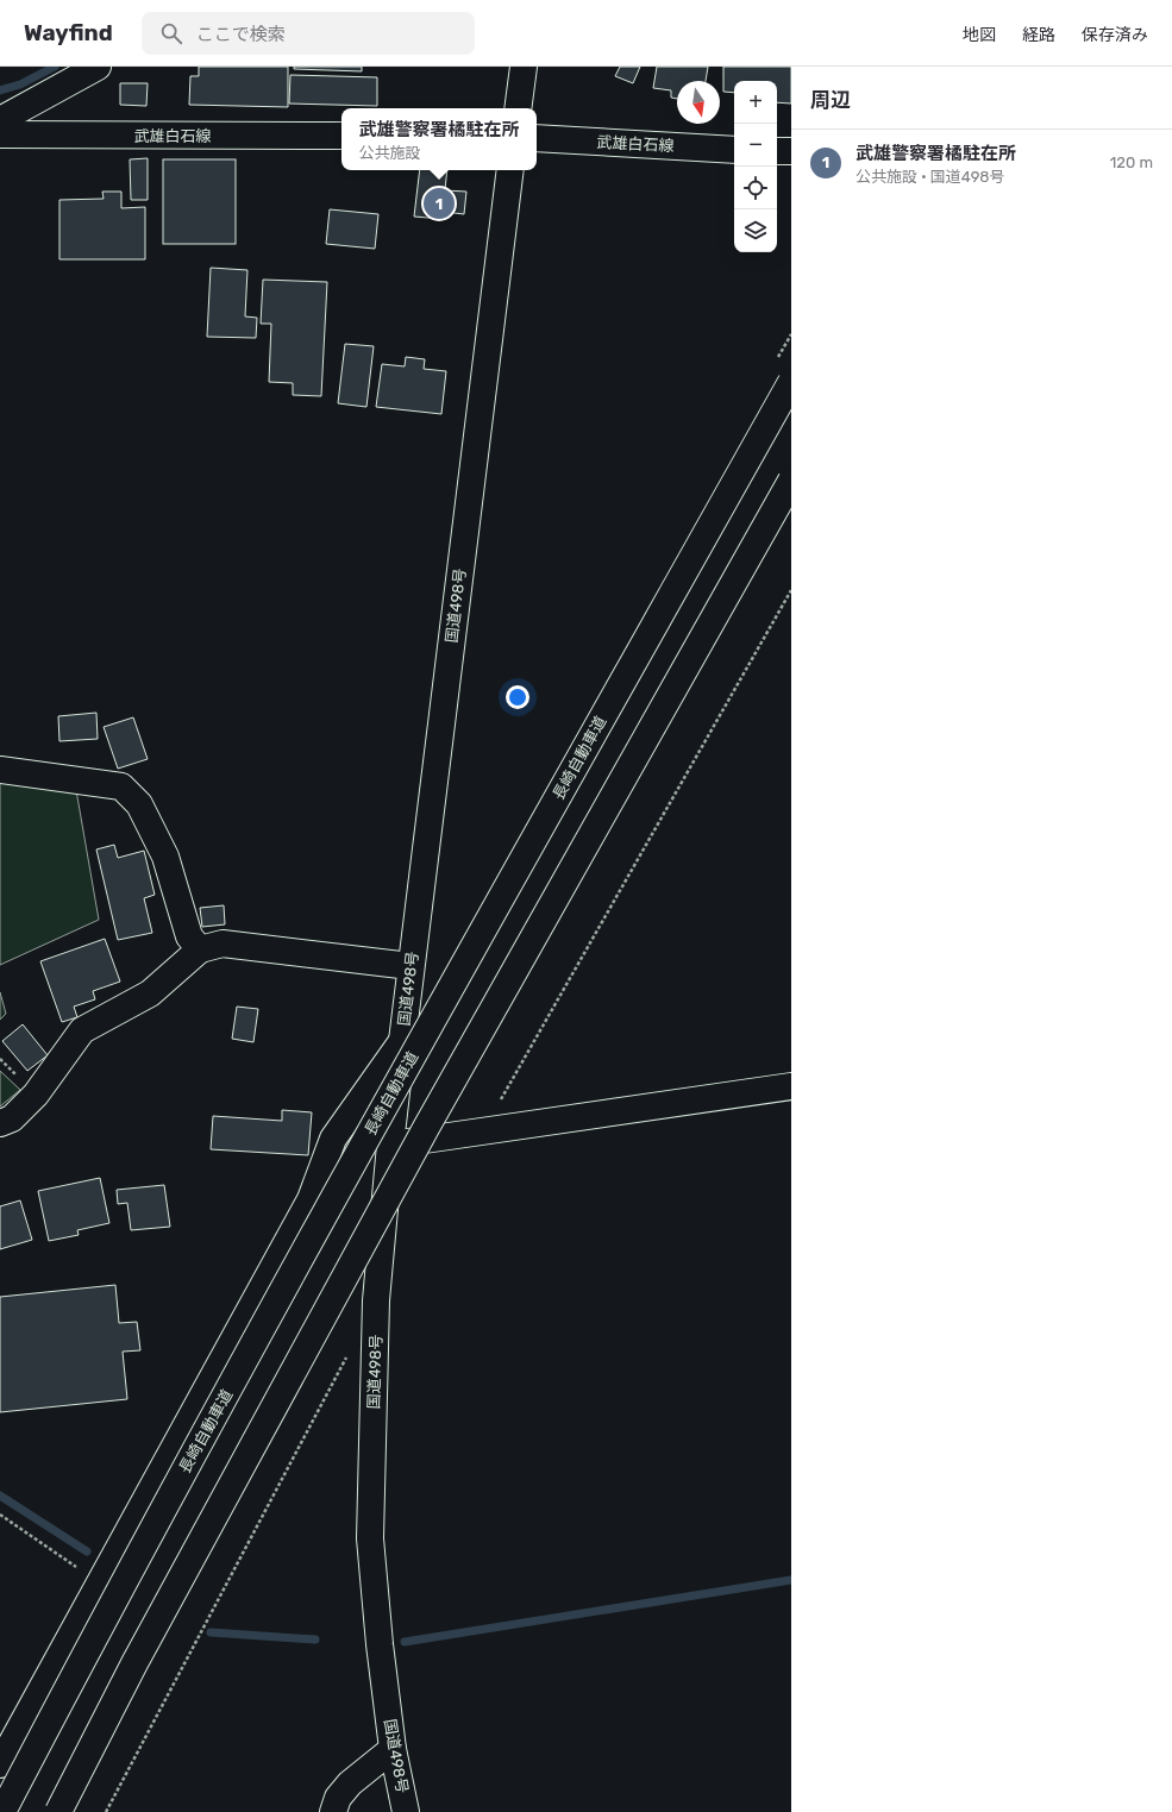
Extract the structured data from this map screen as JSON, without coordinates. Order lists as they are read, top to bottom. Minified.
{"streets":{"main road":["武雄白石線","国道498号","長崎自動車道"]},"north":"bottom","page":{"header":"Wayfind","search":"ここで検索","nav":["地図","経路","保存済み"],"heading":"周辺","map_buttons":["+","−"],"popup":["武雄警察署橘駐在所","公共施設"],"list":[{"mark":"1","name":"武雄警察署橘駐在所","note":"公共施設 · 国道498号","value":"120 m"}],"pins":"1"}}
